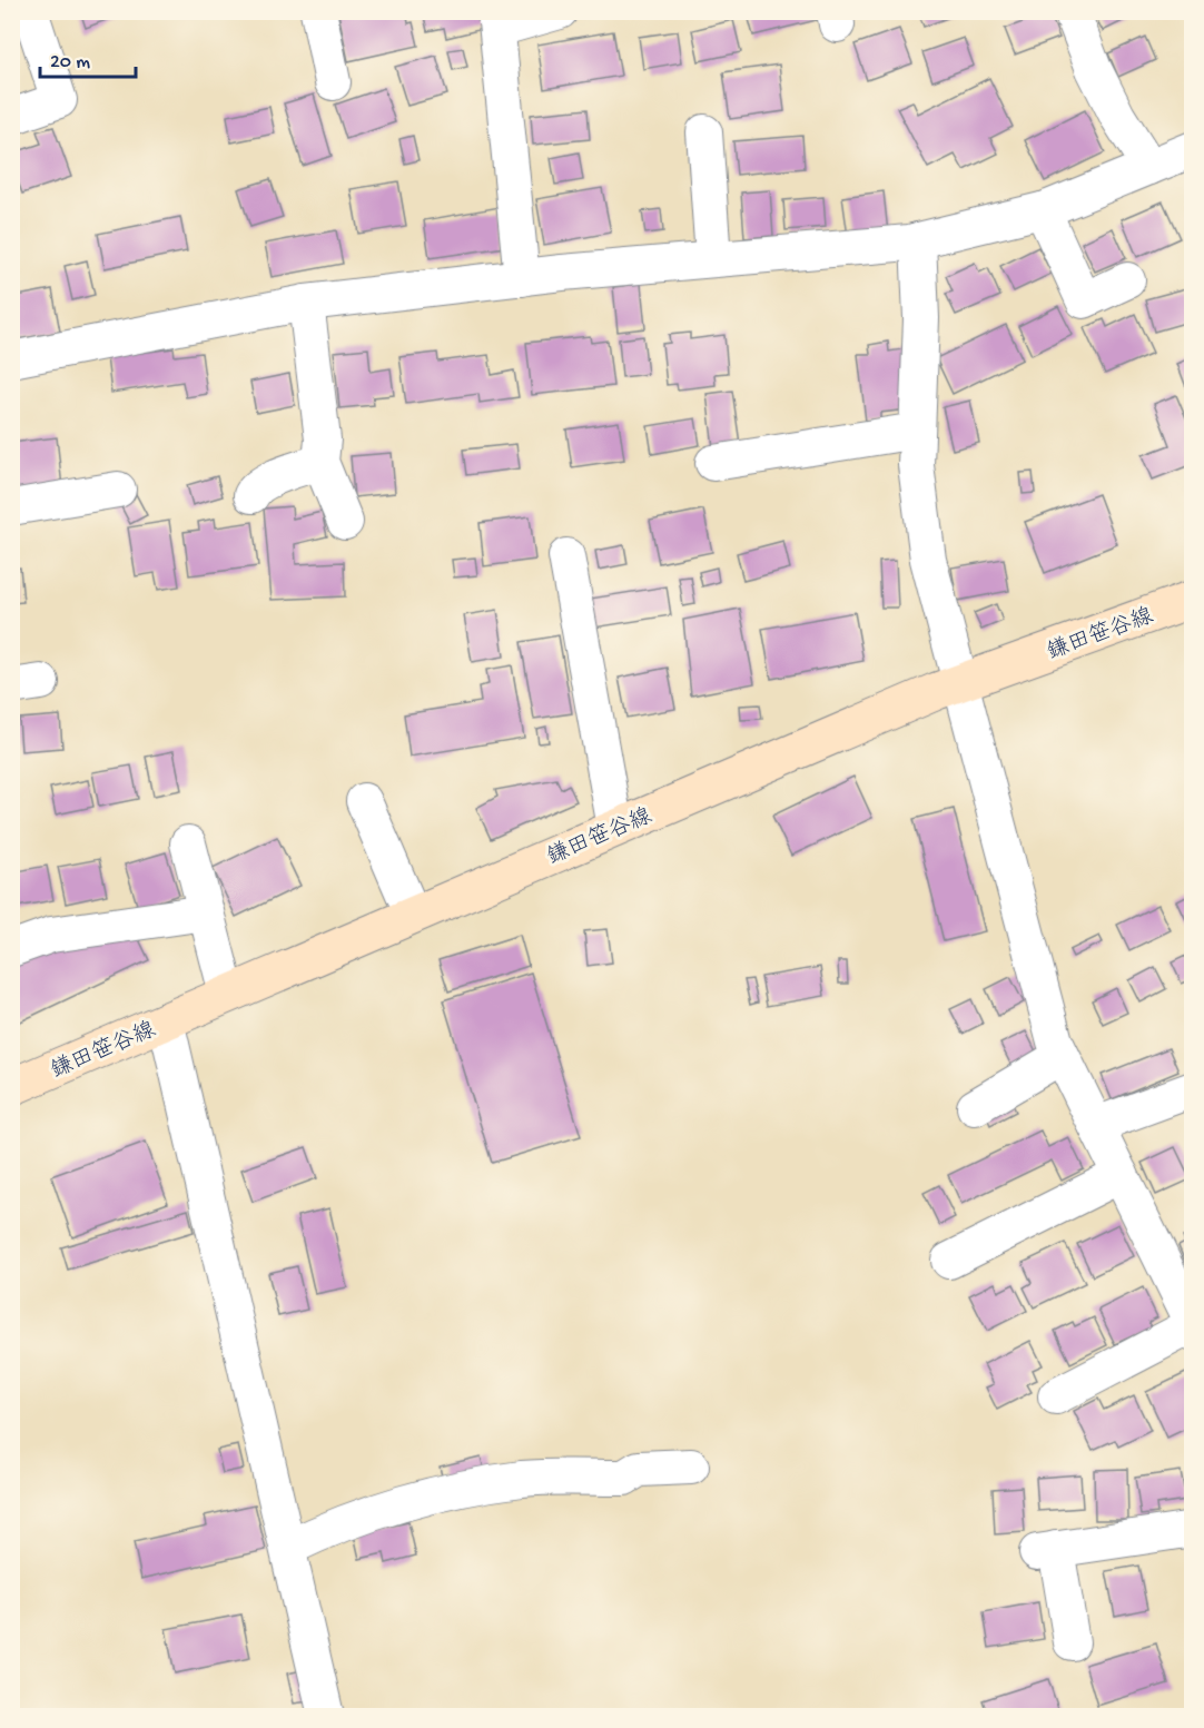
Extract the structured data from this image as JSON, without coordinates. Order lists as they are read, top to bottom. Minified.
{"streets":{"street":["鎌田笹谷線"]},"scale_bar":"20 m"}
